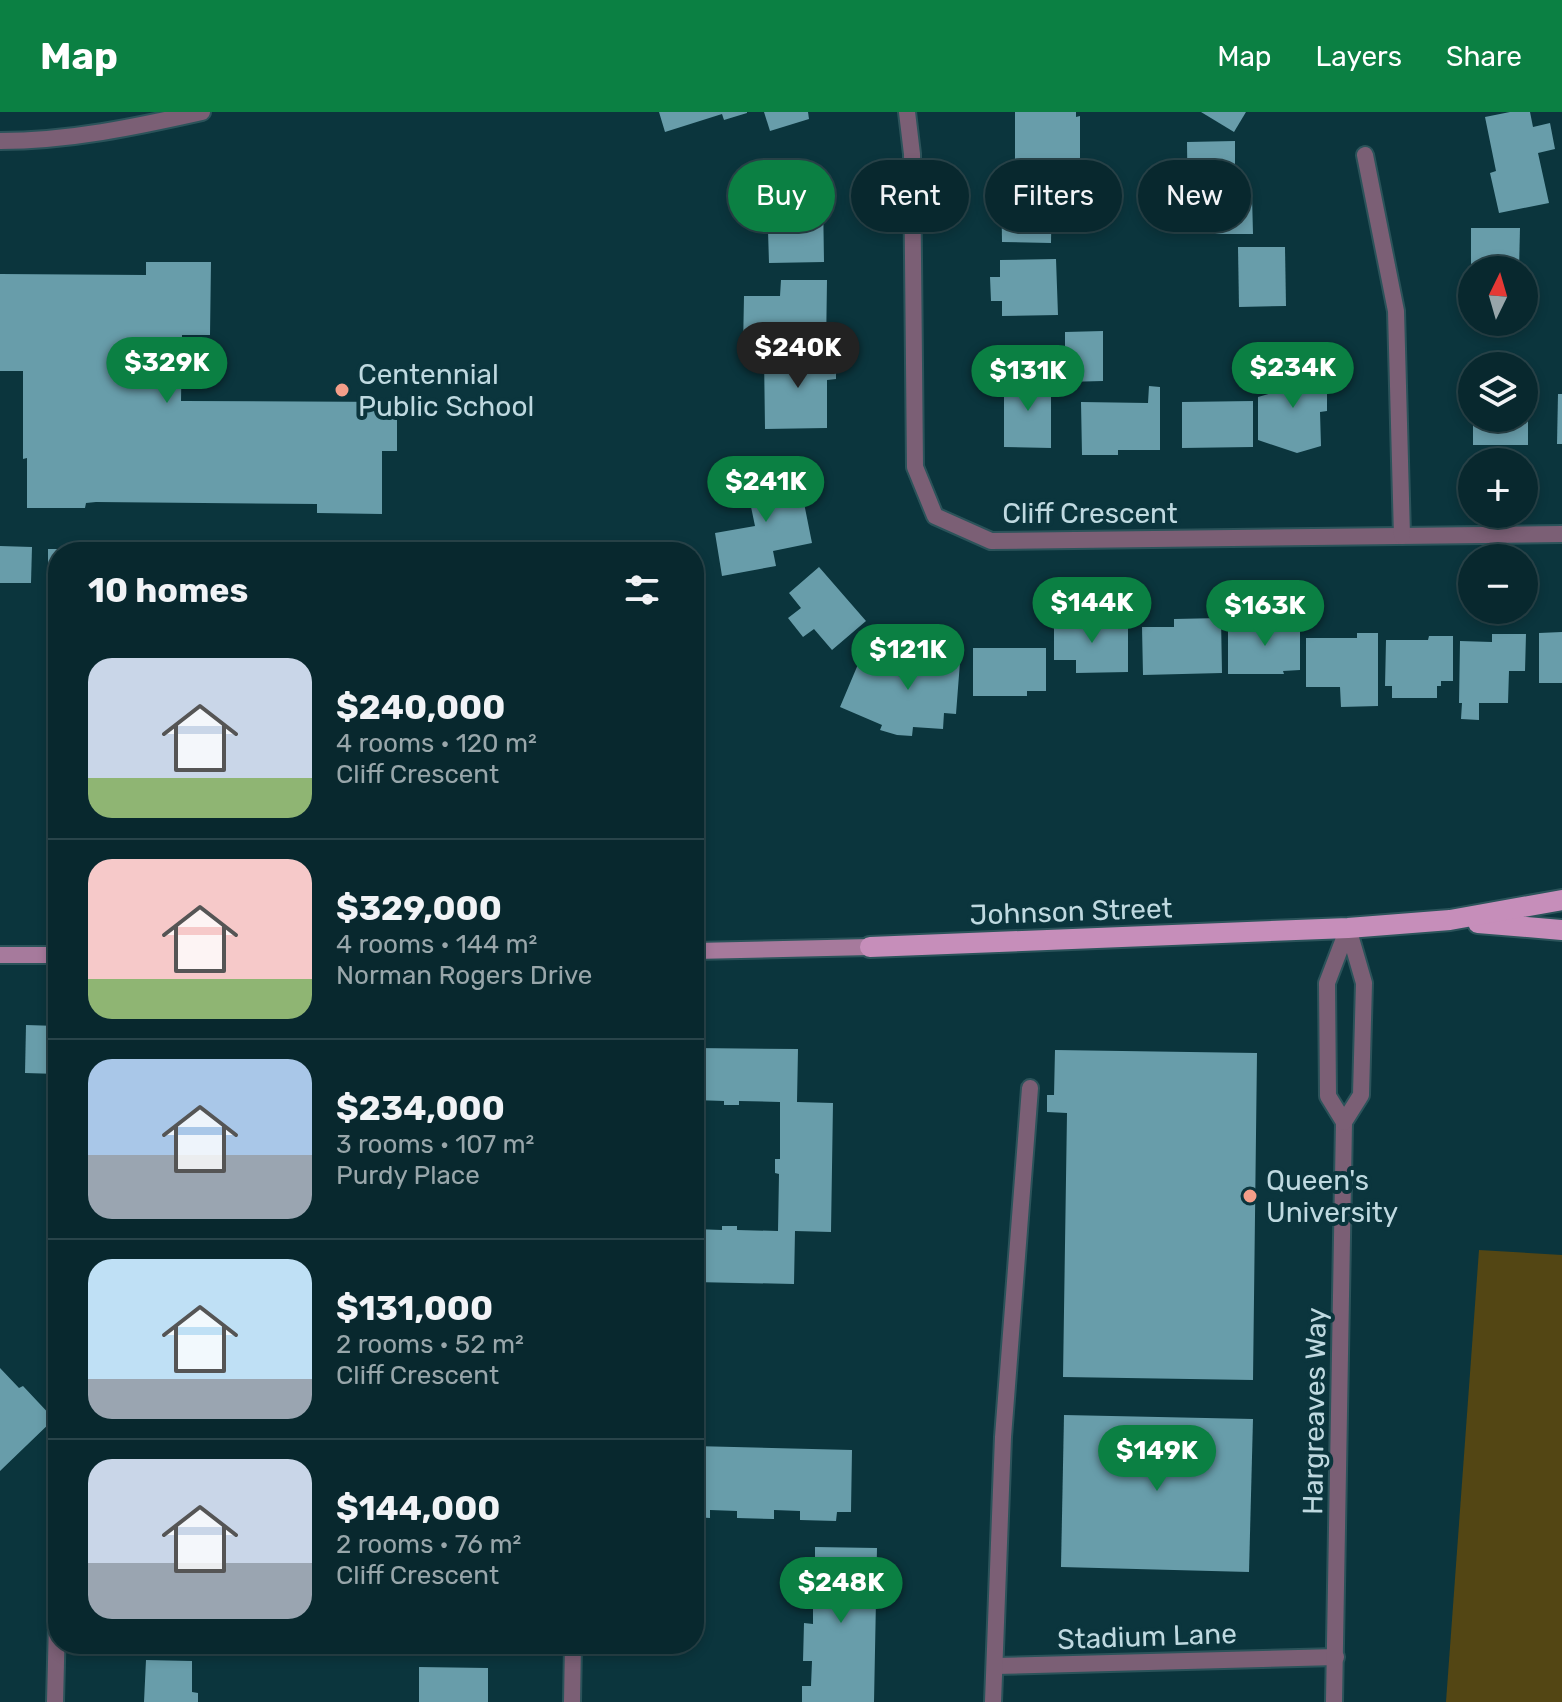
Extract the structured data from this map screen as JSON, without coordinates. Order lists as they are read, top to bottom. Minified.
{"streets":{"main road":["Johnson Street"],"street":["Cliff Crescent","Hargreaves Way","Stadium Lane"]},"crossings":[["Johnson Street","Hargreaves Way"],["Hargreaves Way","Stadium Lane"]],"places":["Centennial Public School","Queen's University"],"north":"top","page":{"header":"Map","nav":["Map","Layers","Share"],"chip":["Buy","Rent","Filters","New"],"map_buttons":["+","−"],"price":["$240K","$329K","$234K","$131K","$241K","$144K","$163K","$121K","$149K","$248K"],"heading":"10 homes","list":[{"name":"$240,000","note":"4 rooms · 120 m² · Cliff Crescent"},{"name":"$329,000","note":"4 rooms · 144 m² · Norman Rogers Drive"},{"name":"$234,000","note":"3 rooms · 107 m² · Purdy Place"},{"name":"$131,000","note":"2 rooms · 52 m² · Cliff Crescent"},{"name":"$144,000","note":"2 rooms · 76 m² · Cliff Crescent"}]}}
